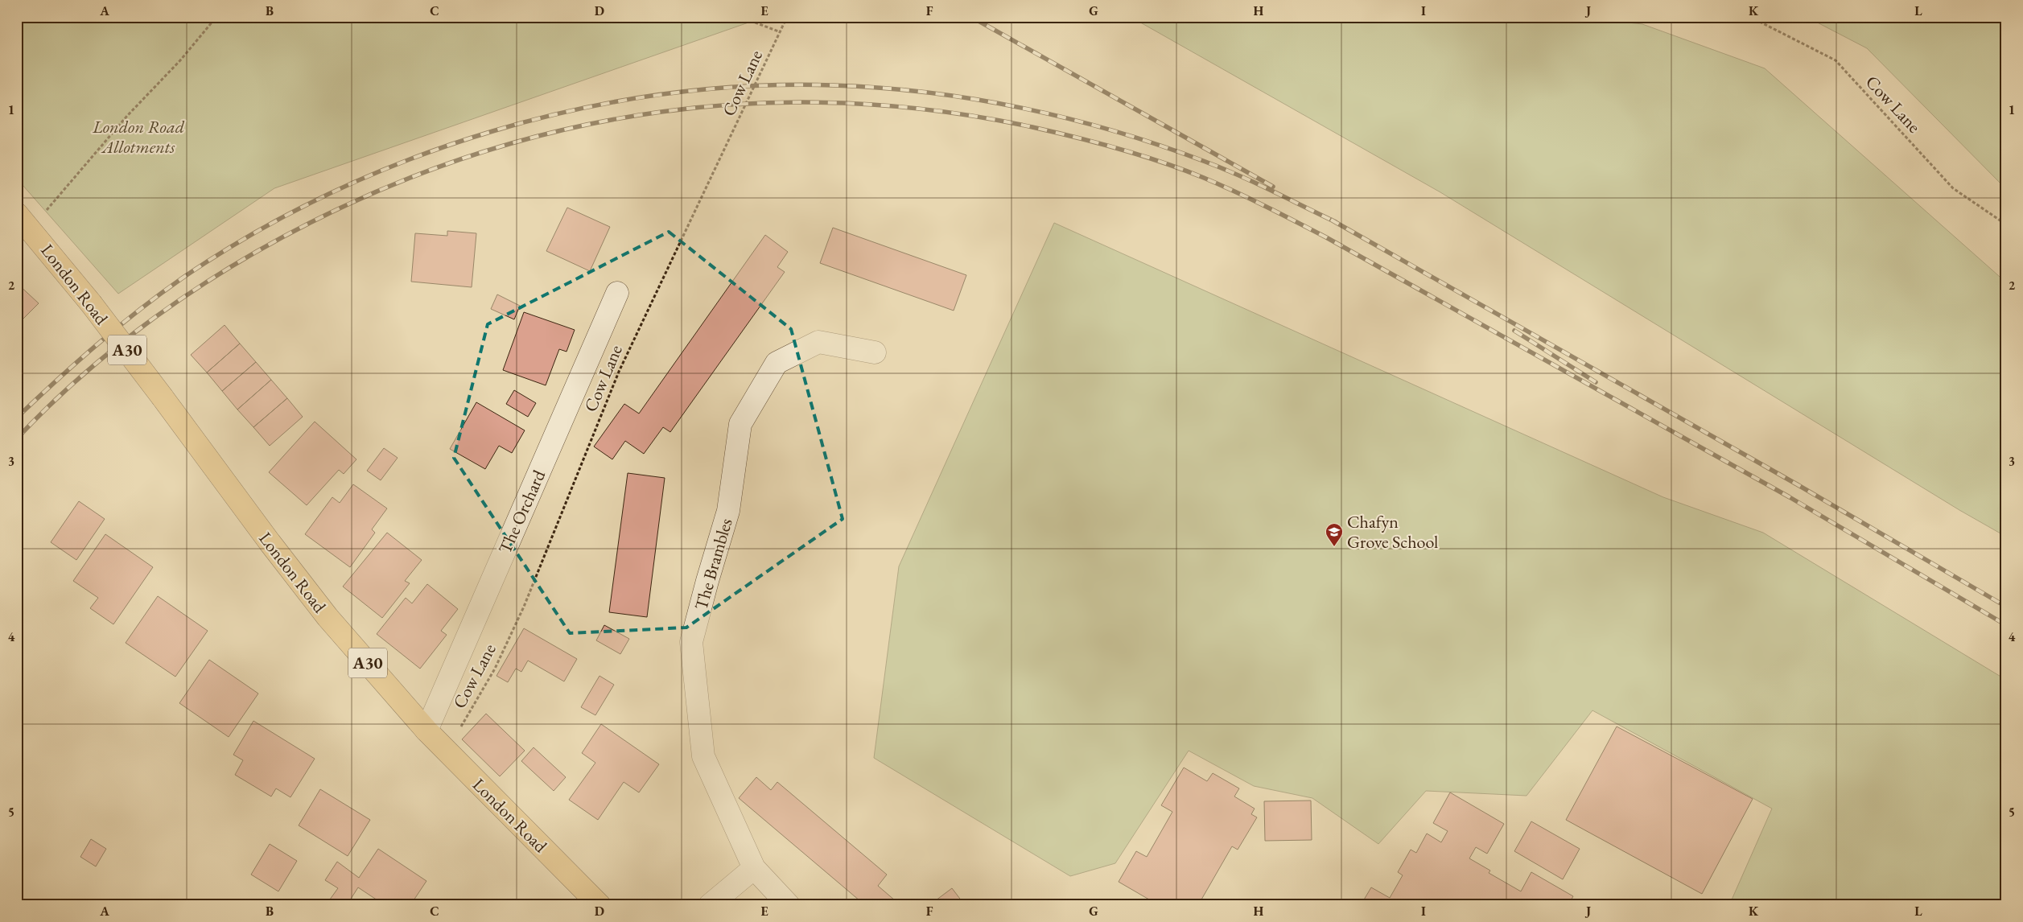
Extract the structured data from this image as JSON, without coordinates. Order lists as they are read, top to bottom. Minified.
{"streets":{"highway":["London Road","A30"],"street":["The Orchard","The Brambles"],"path":["Cow Lane"]},"crossings":[["Cow Lane","London Road"],["London Road","The Orchard"]],"parks":["London Road Allotments"],"places":{"school or university":["Chafyn Grove School"]},"grid":{"columns":["A","B","C","D","E","F","G","H","I","J","K","L"],"rows":["1","2","3","4","5"]}}
